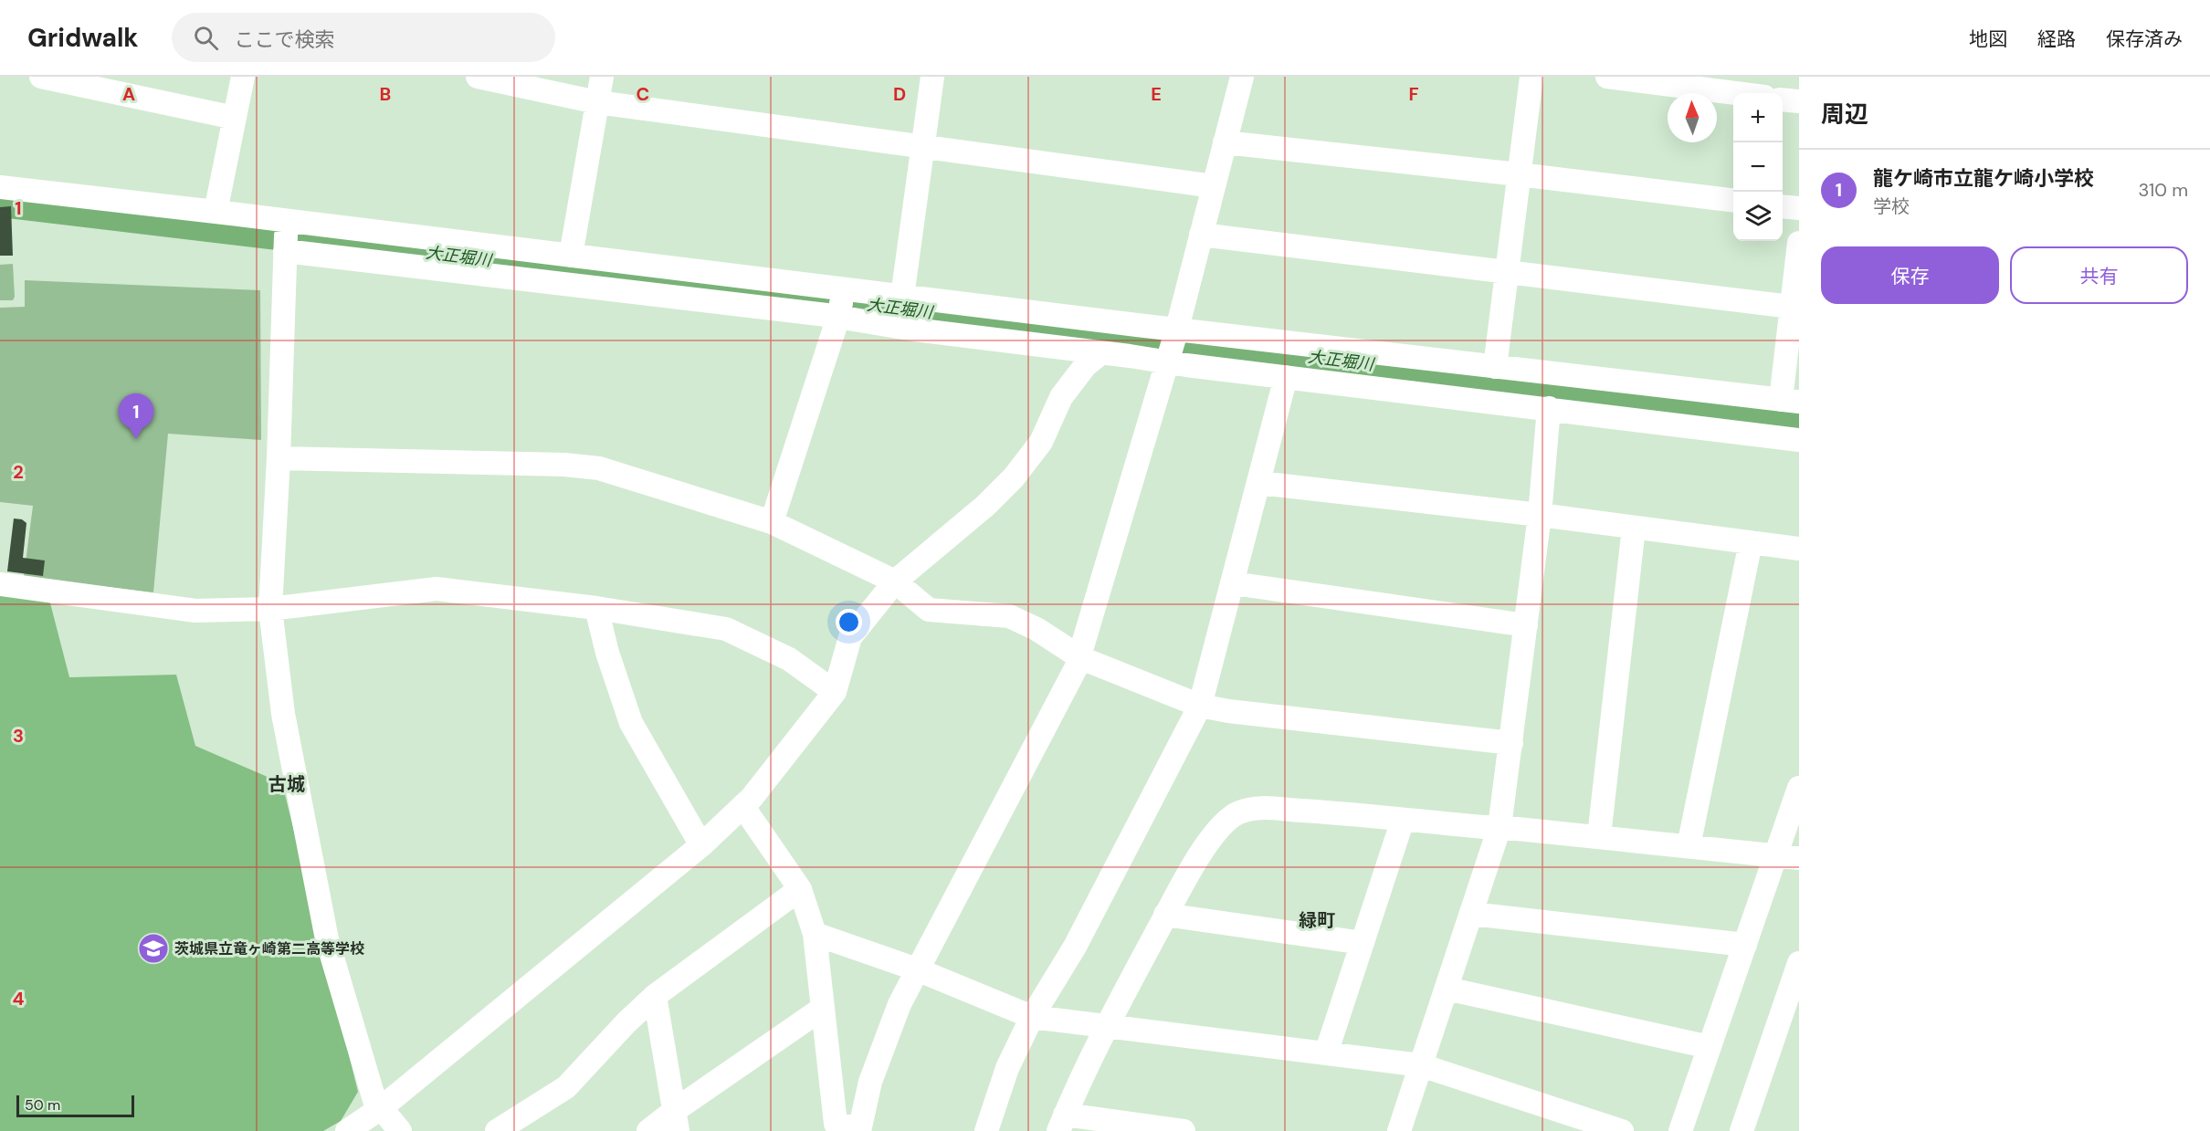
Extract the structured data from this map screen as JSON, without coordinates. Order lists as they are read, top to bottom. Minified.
{"districts":["古城","緑町"],"water":["大正堀川"],"places":{"school or university":["茨城県立竜ヶ崎第二高等学校"]},"scale_bar":"50 m","north":"top","page":{"header":"Gridwalk","search":"ここで検索","nav":["地図","経路","保存済み"],"heading":"周辺","map_buttons":["+","−"],"list":[{"mark":"1","name":"龍ケ崎市立龍ケ崎小学校","note":"学校","value":"310 m"}],"buttons":["保存","共有"],"pins":"1","scale":"50 m"},"grid":{"columns":["A","B","C","D","E","F"],"rows":["1","2","3","4"]}}
